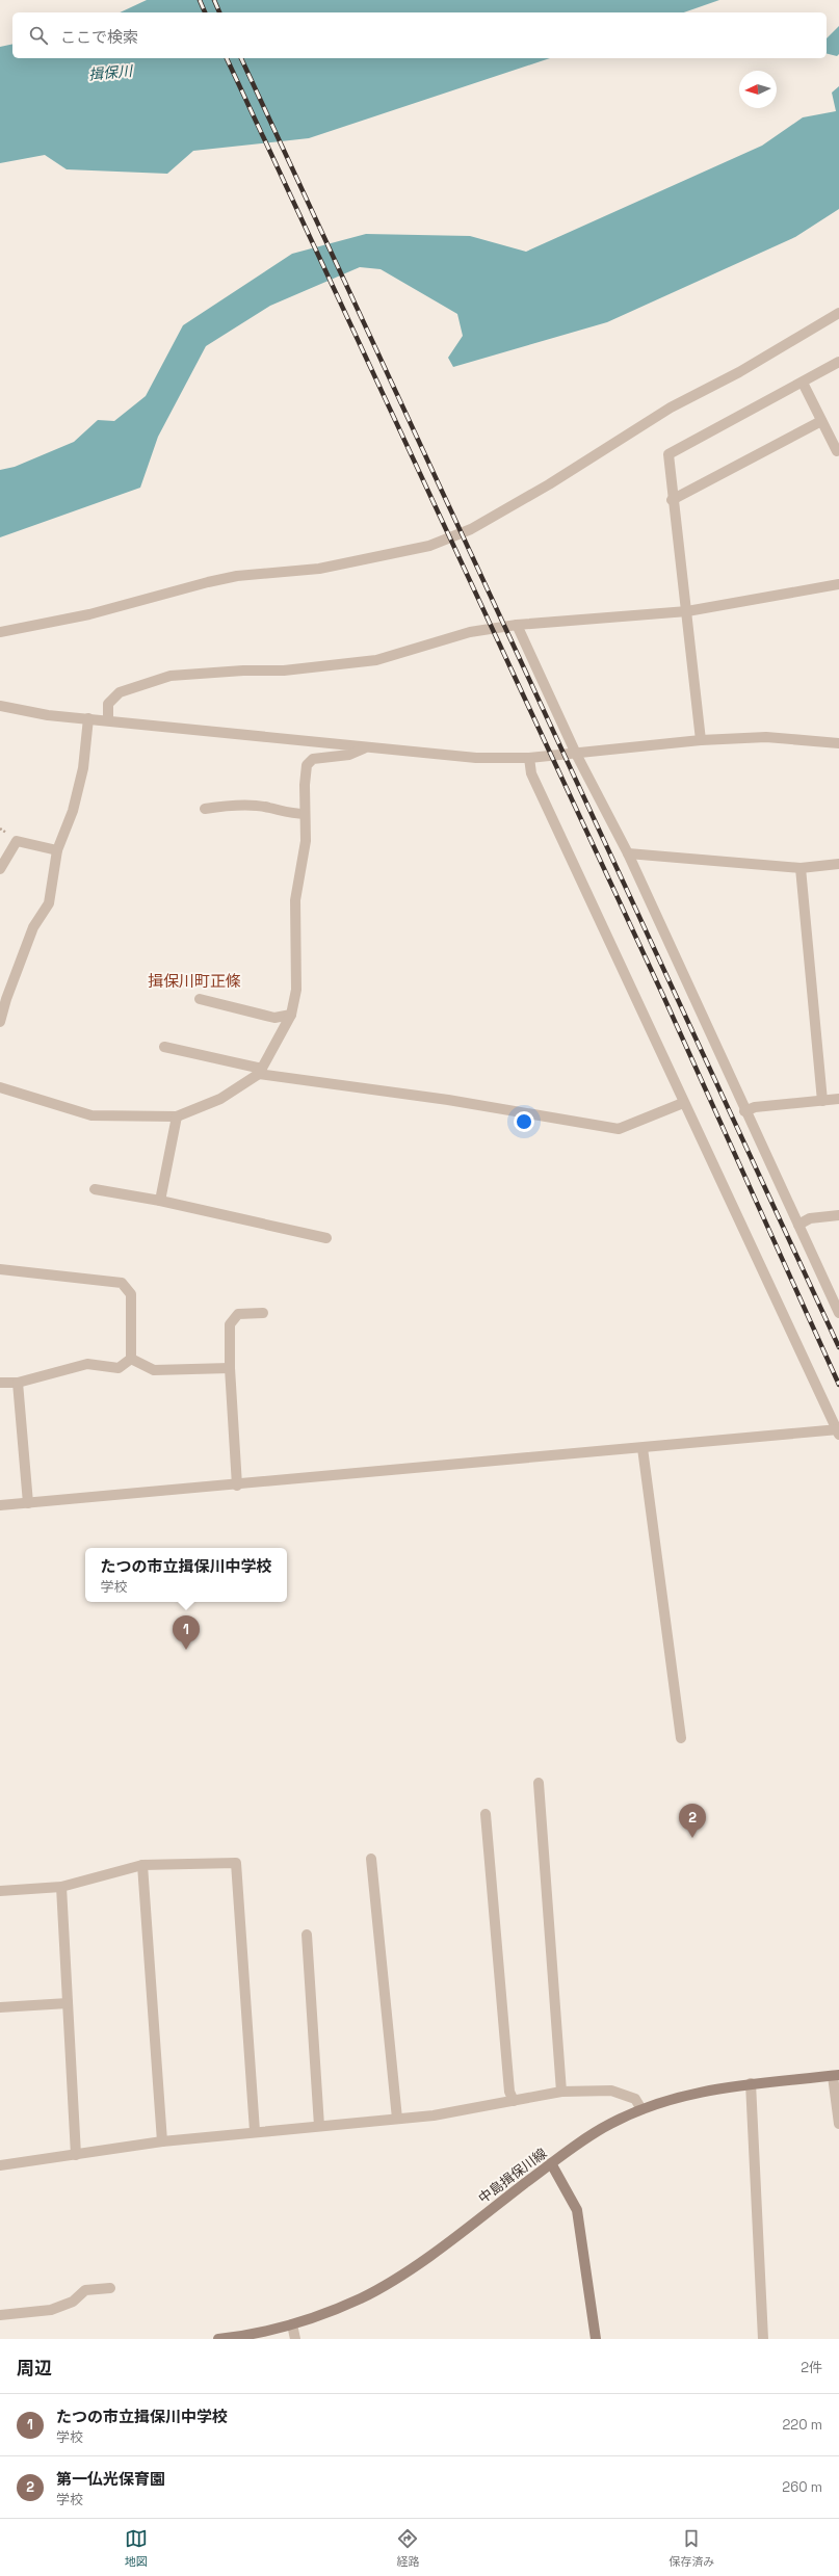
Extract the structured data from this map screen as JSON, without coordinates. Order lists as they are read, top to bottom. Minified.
{"streets":{"main road":["中島揖保川線"]},"districts":["揖保川町正條"],"water":["揖保川"],"north":"left","page":{"search":"ここで検索","popup":["たつの市立揖保川中学校","学校"],"pins":["1","2"],"heading":["周辺","2件"],"list":[{"mark":"1","name":"たつの市立揖保川中学校","note":"学校","value":"220 m"},{"mark":"2","name":"第一仏光保育園","note":"学校","value":"260 m"}],"nav":["地図","経路","保存済み"]}}
